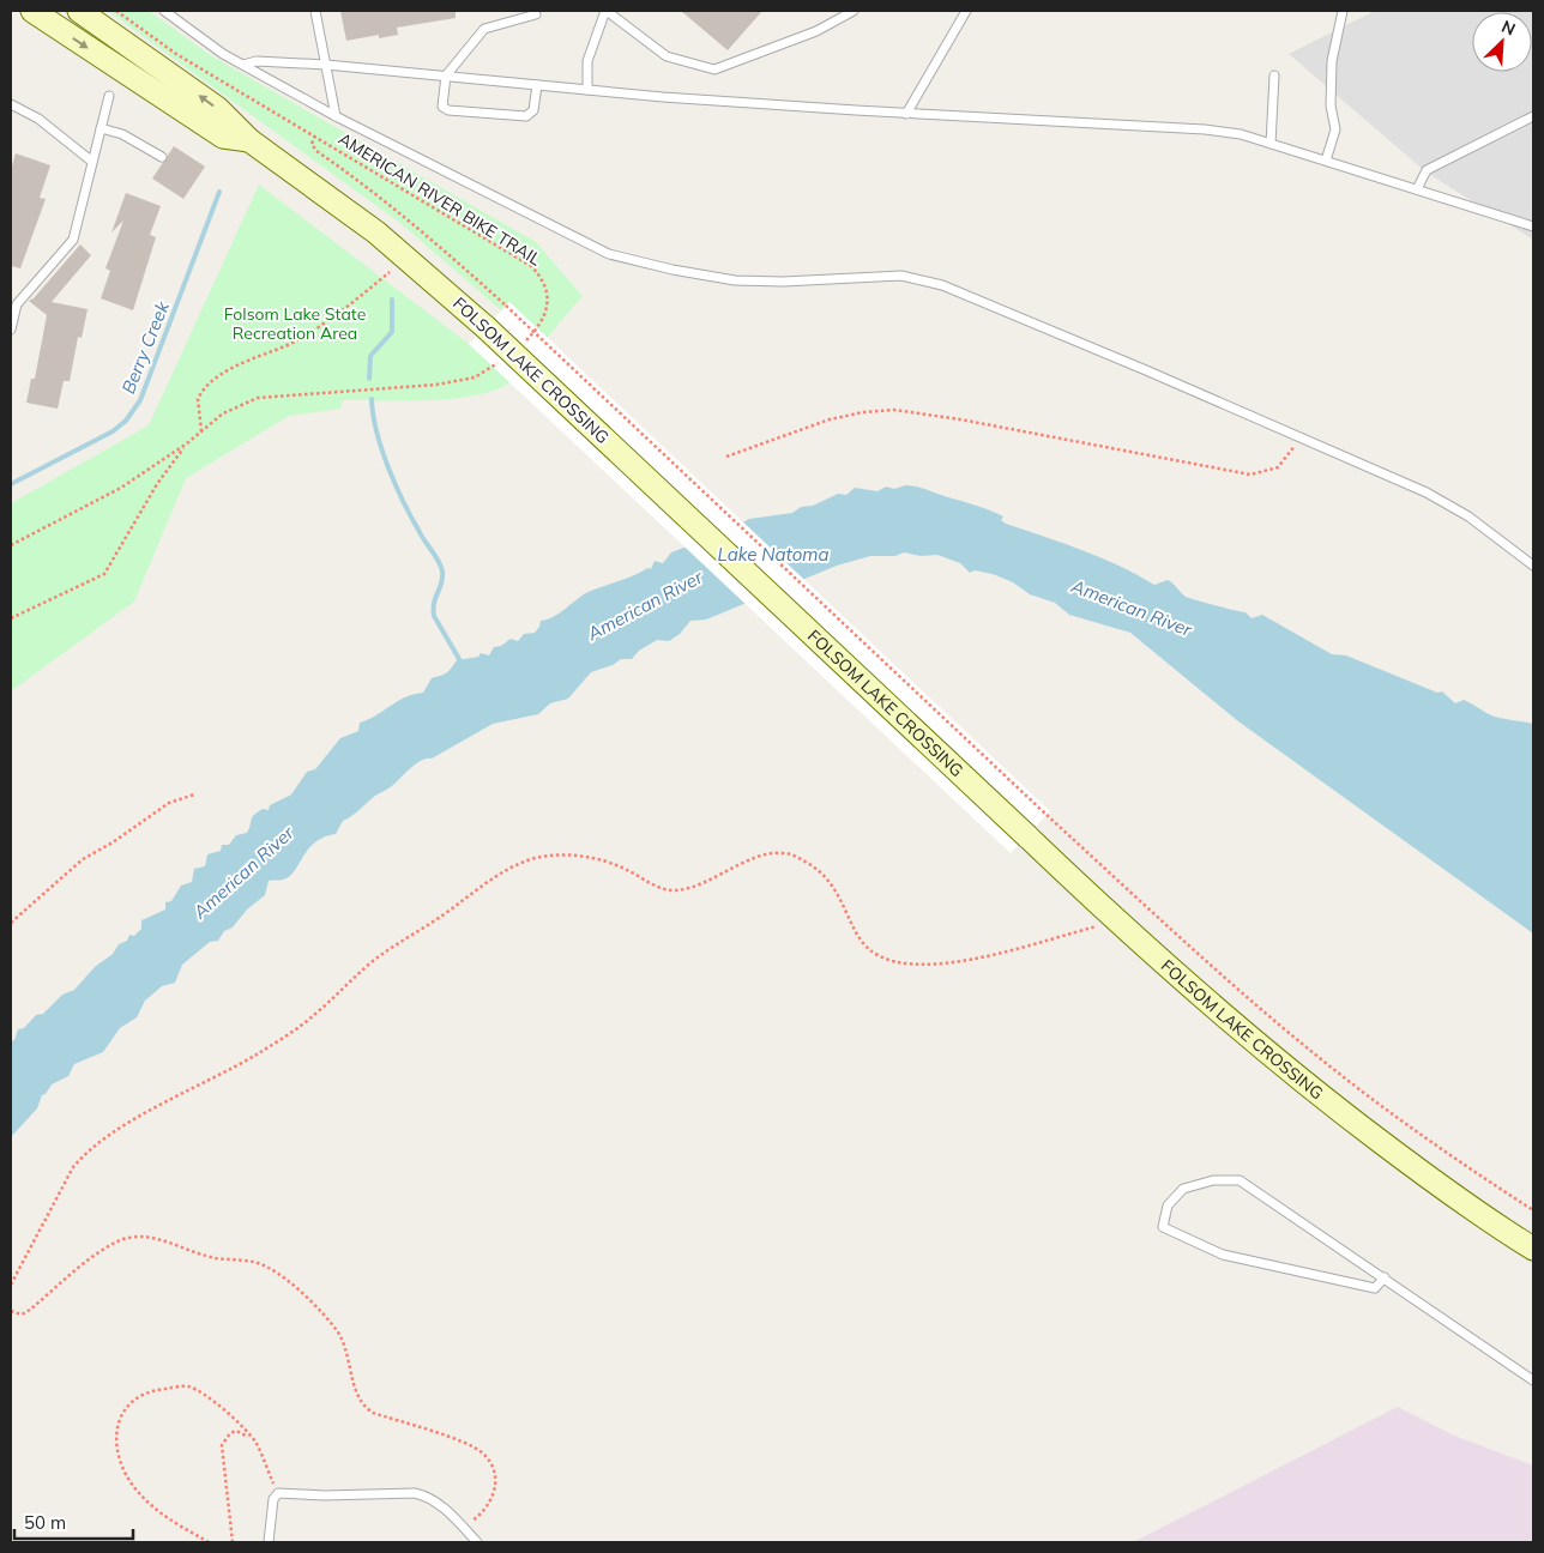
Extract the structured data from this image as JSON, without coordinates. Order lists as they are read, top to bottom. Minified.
{"streets":{"main road":["FOLSOM LAKE CROSSING"],"path":["AMERICAN RIVER BIKE TRAIL"]},"water":["Berry Creek","Lake Natoma","American River"],"parks":["Folsom Lake State Recreation Area"],"scale_bar":"50 m","north":"top right"}
